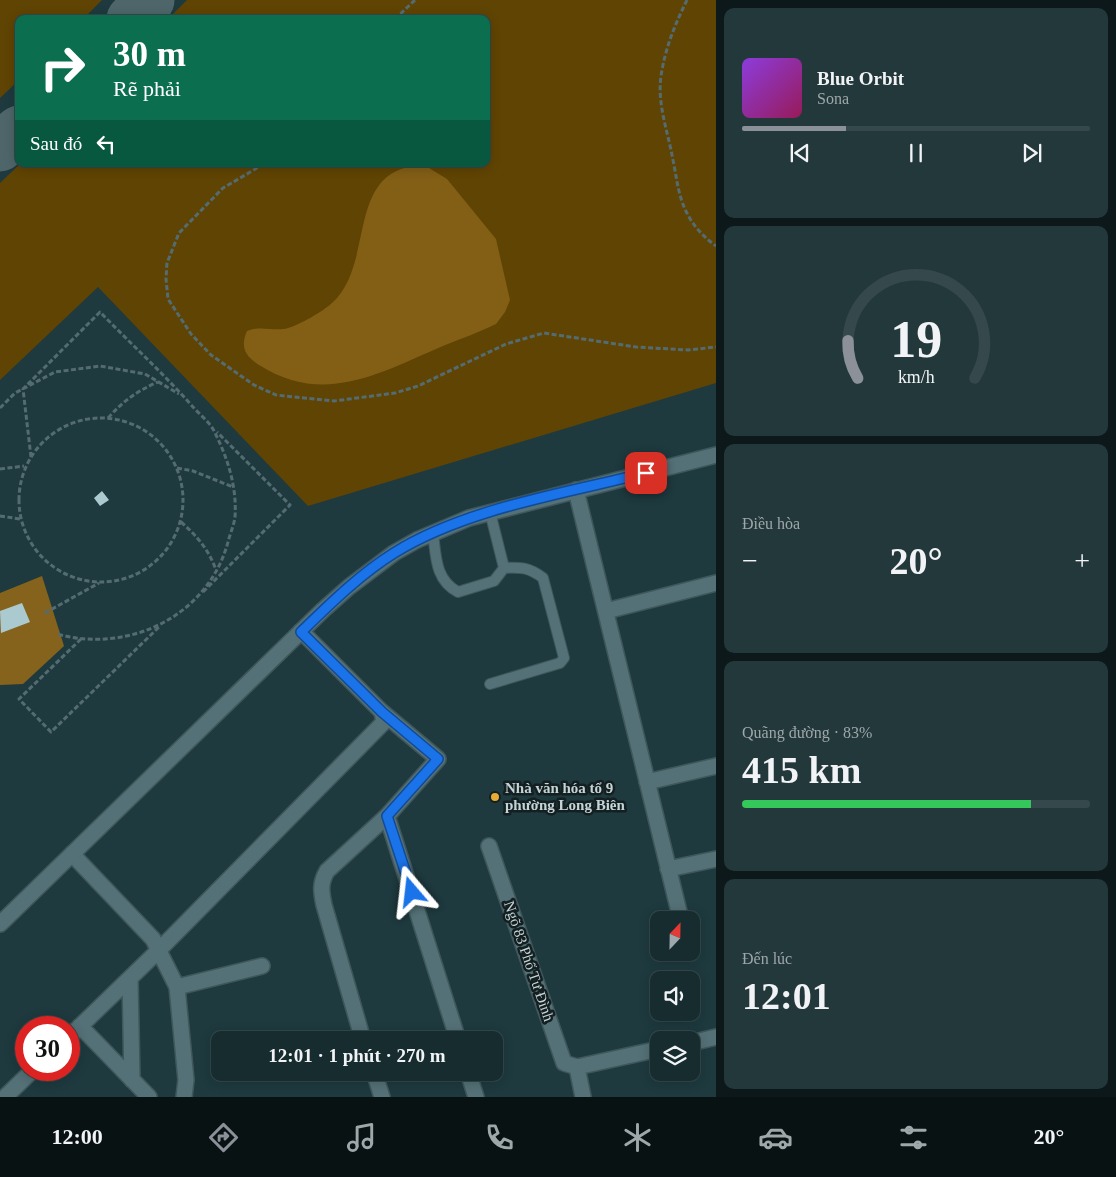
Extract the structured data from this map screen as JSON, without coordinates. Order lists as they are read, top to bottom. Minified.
{"streets":{"street":["Ngõ 83 Phố Tư Đình"]},"places":["Nhà văn hóa tổ 9 phường Long Biên"],"north":"top","page":{"turn":["30 m","Rẽ phải"],"song":["Blue Orbit","Sona"],"then":"Sau đó","tile":["Điều hòa",["Quãng đường · 83%","415 km"],["Đến lúc","12:01"]],"heat":["−","20°","+"],"limit":"30","trip":"12:01 · 1 phút · 270 m","tabs":["12:00","20°"],"gauge":["19","km/h"]}}
